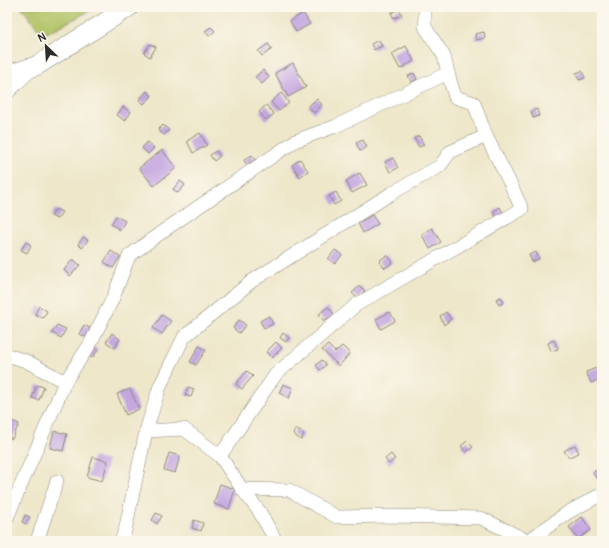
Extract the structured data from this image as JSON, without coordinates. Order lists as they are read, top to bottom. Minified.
{"north":"top left"}
